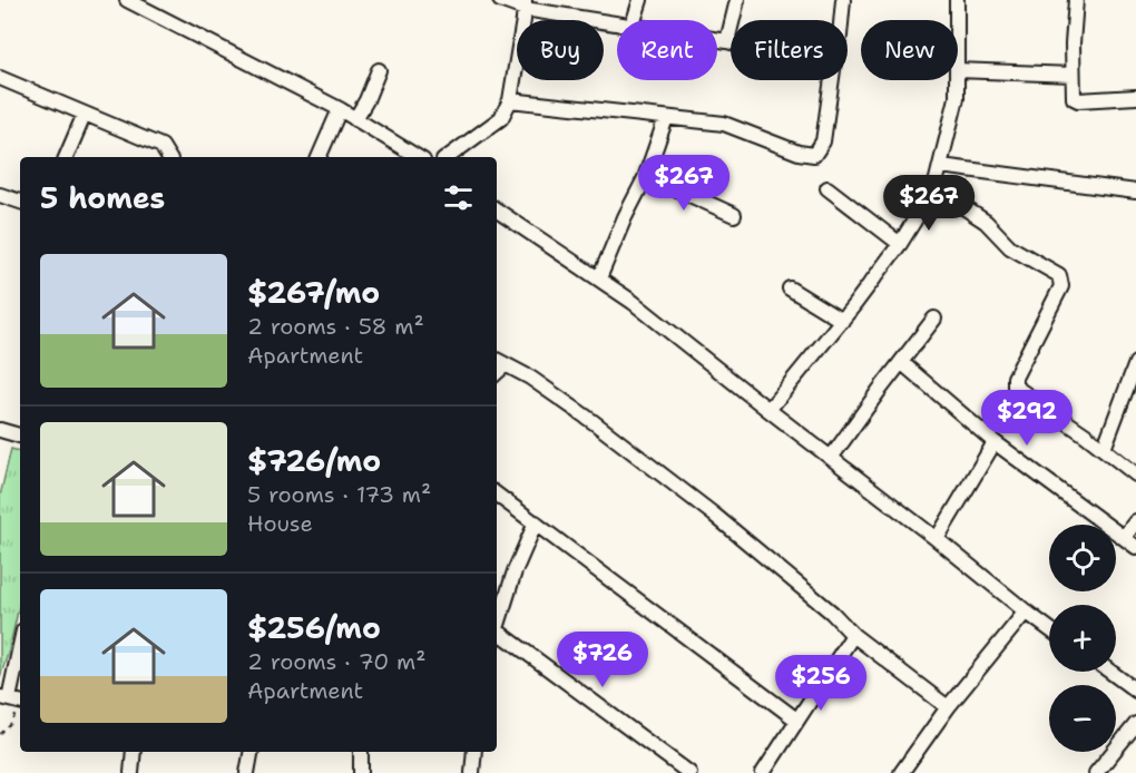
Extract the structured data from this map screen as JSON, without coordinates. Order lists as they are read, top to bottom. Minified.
{"page":{"chip":["Buy","Rent","Filters","New"],"price":["$267","$267","$292","$726","$256"],"heading":"5 homes","list":[{"name":"$267/mo","note":"2 rooms · 58 m² · Apartment"},{"name":"$726/mo","note":"5 rooms · 173 m² · House"},{"name":"$256/mo","note":"2 rooms · 70 m² · Apartment"}],"map_buttons":["+","−"]}}
